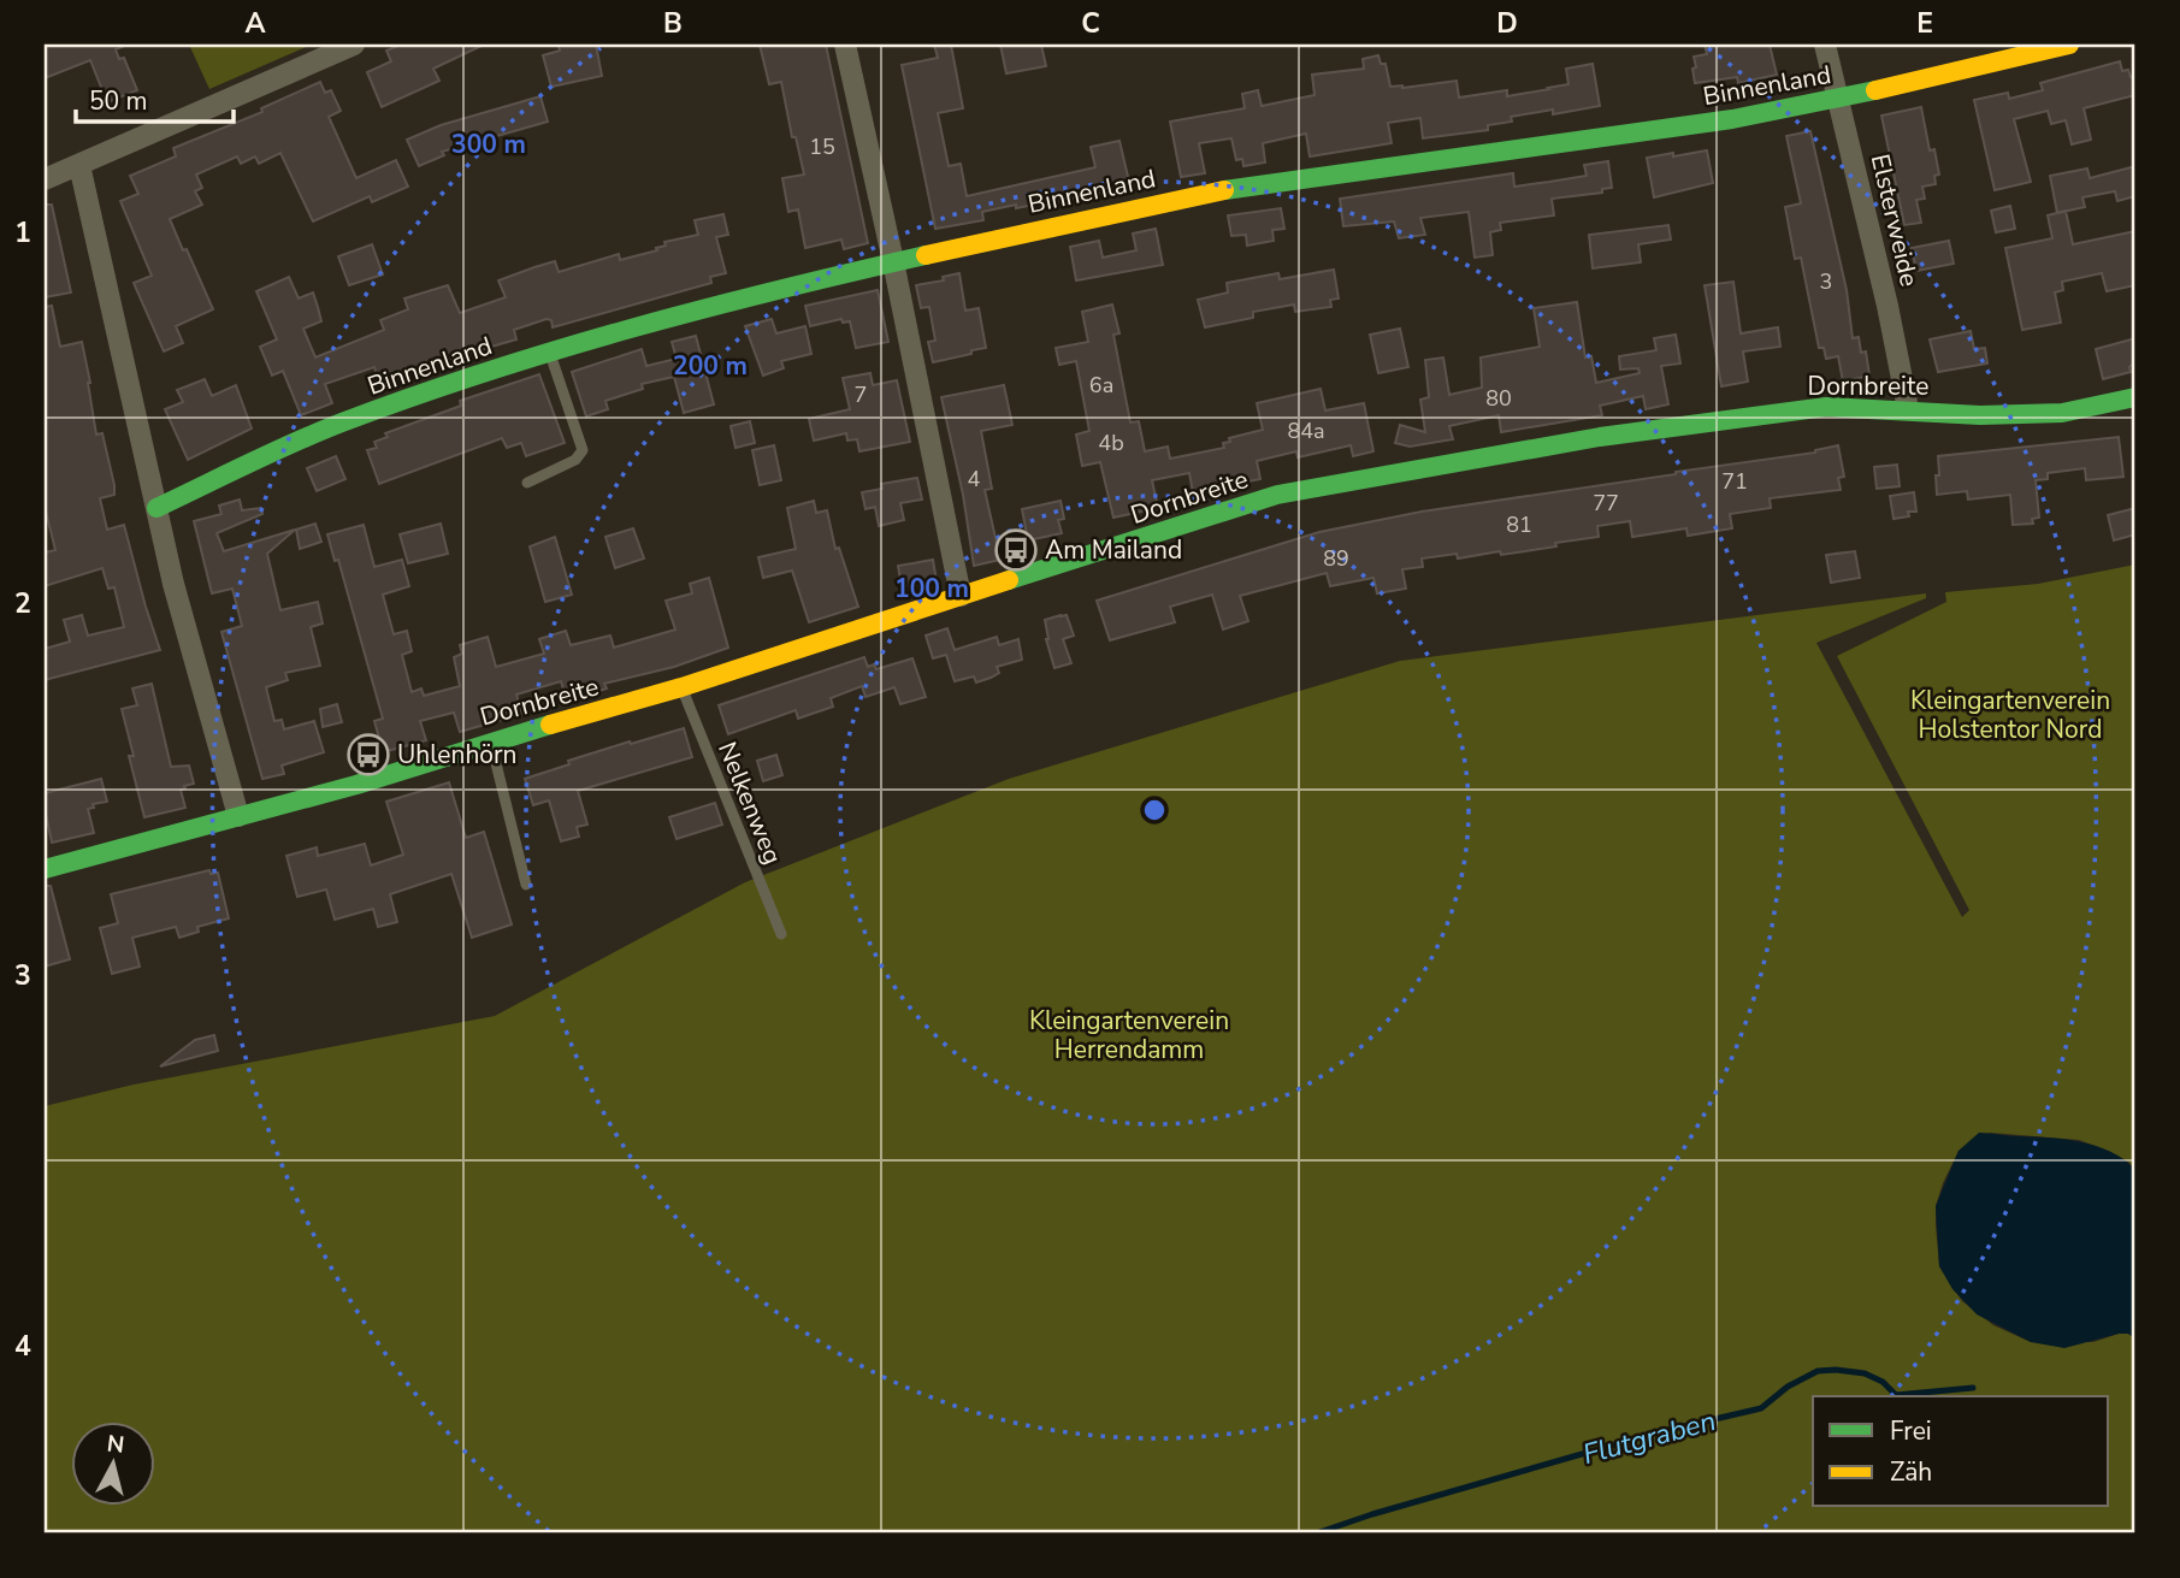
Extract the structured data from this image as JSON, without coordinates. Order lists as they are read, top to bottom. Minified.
{"streets":{"street":["Binnenland","Elsterweide","Dornbreite"],"lane":["Nelkenweg"]},"crossings":[["Binnenland","Elsterweide"],["Elsterweide","Dornbreite"],["Dornbreite","Nelkenweg"]],"water":["Flutgraben"],"parks":["Kleingartenverein Holstentor Nord","Kleingartenverein Herrendamm"],"places":{"bus stop":["Am Mailand","Uhlenhörn"]},"house_numbers":["15","3","6a","7","80","84a","4b","4","71","77","81","89"],"legend":["Frei","Zäh"],"scale_bar":"50 m","north":"top","grid":{"columns":["A","B","C","D","E"],"rows":["1","2","3","4"]},"rings":["300 m","200 m","100 m"]}
